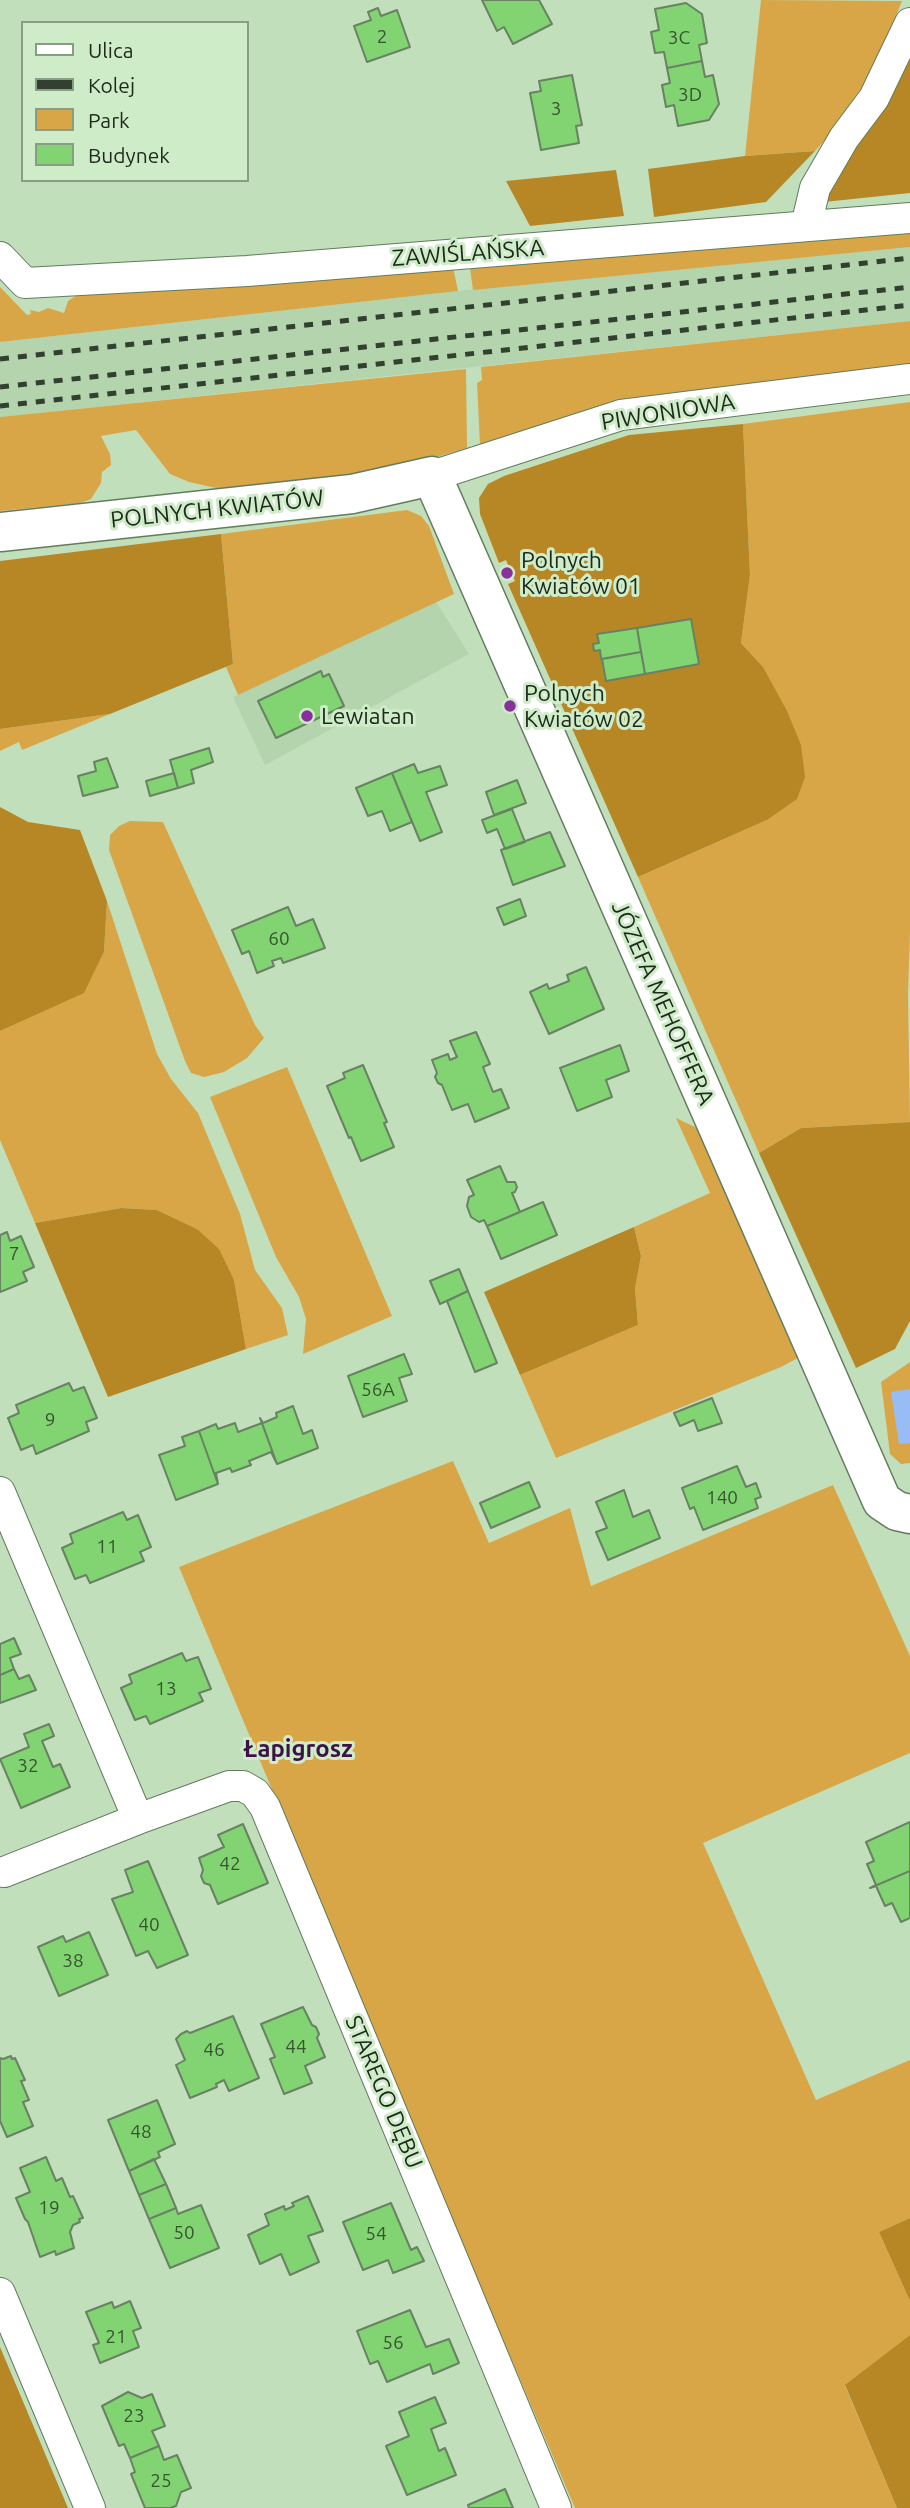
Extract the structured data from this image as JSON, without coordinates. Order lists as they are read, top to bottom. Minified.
{"streets":{"street":["ZAWIŚLAŃSKA","PIWONIOWA","POLNYCH KWIATÓW","JÓZEFA MEHOFFERA","STAREGO DĘBU"]},"crossings":[["PIWONIOWA","POLNYCH KWIATÓW"],["PIWONIOWA","JÓZEFA MEHOFFERA"],["POLNYCH KWIATÓW","JÓZEFA MEHOFFERA"]],"districts":["Łapigrosz"],"places":["Polnych Kwiatów 01","Polnych Kwiatów 02","Lewiatan"],"house_numbers":["2","3C","3D","3","60","7","56A","9","140","11","13","32","42","40","38","44","46","48","19","50","54","21","56","23","25"],"legend":["Ulica","Kolej","Park","Budynek"]}
